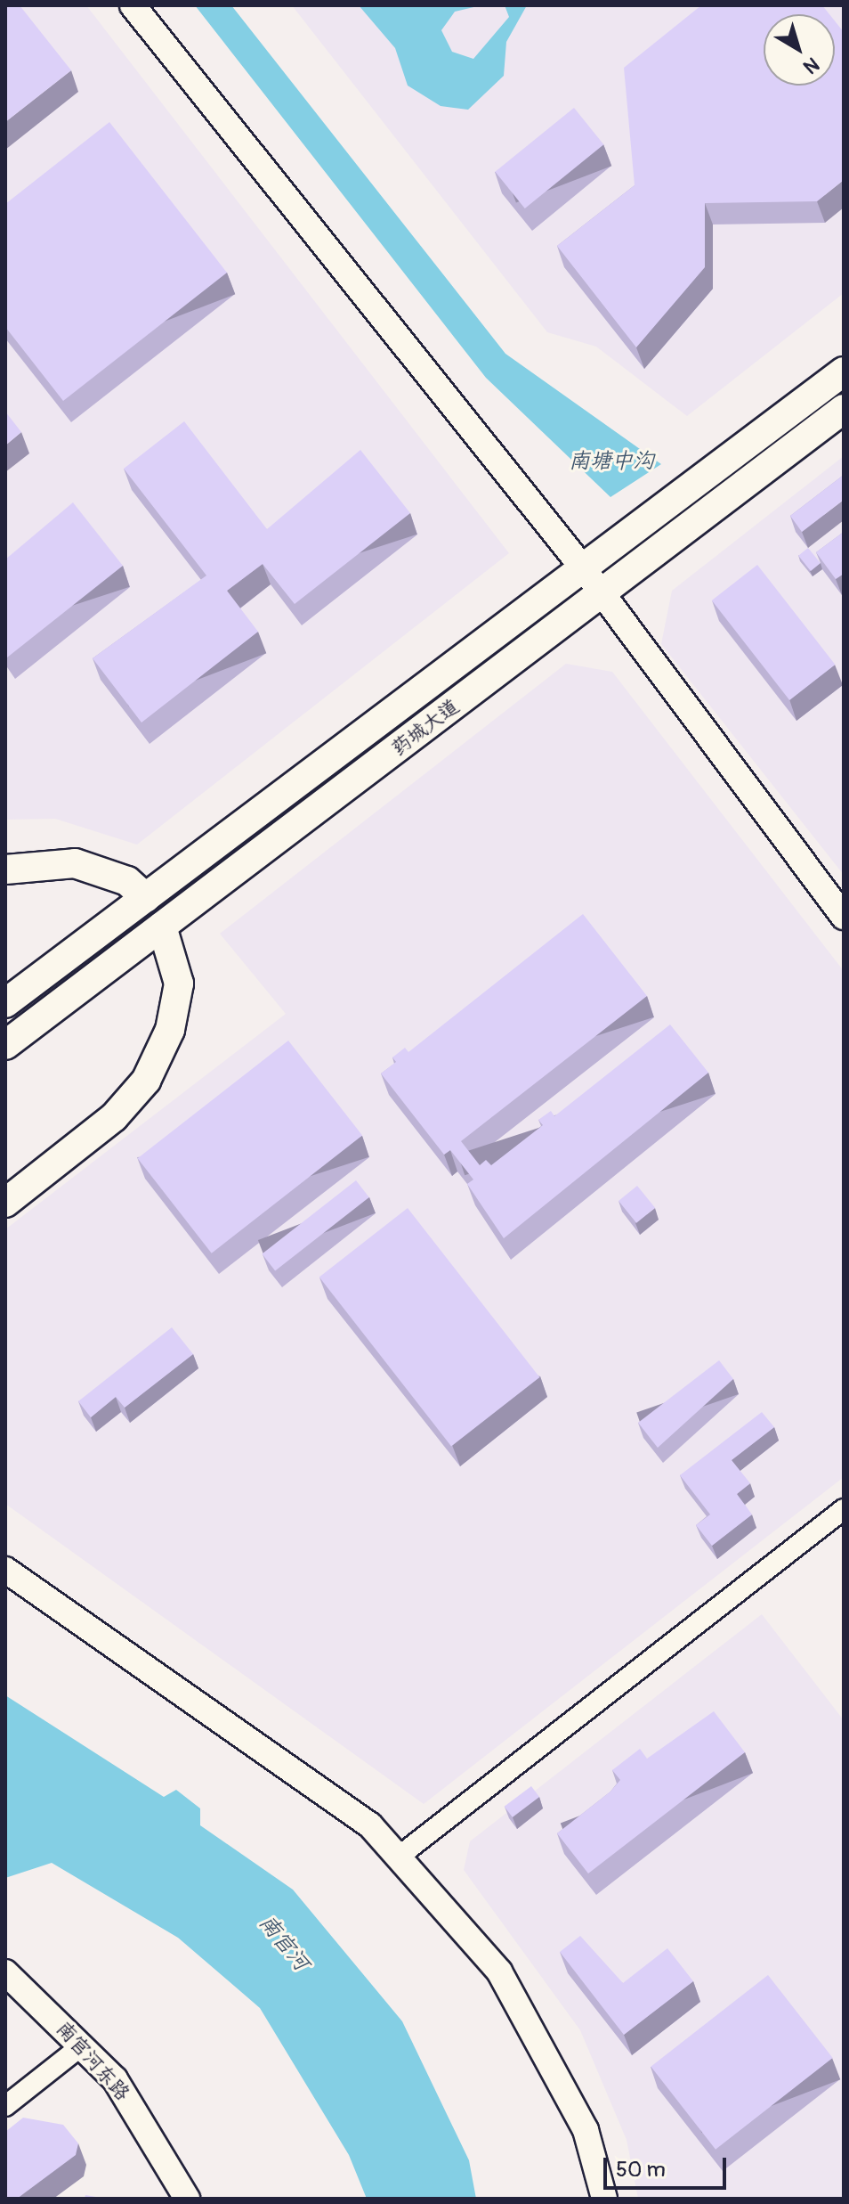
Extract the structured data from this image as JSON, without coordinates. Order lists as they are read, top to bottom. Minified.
{"streets":{"main road":["药城大道"],"street":["南官河东路"]},"water":["南塘中沟","南官河"],"scale_bar":"50 m","north":"bottom right"}
